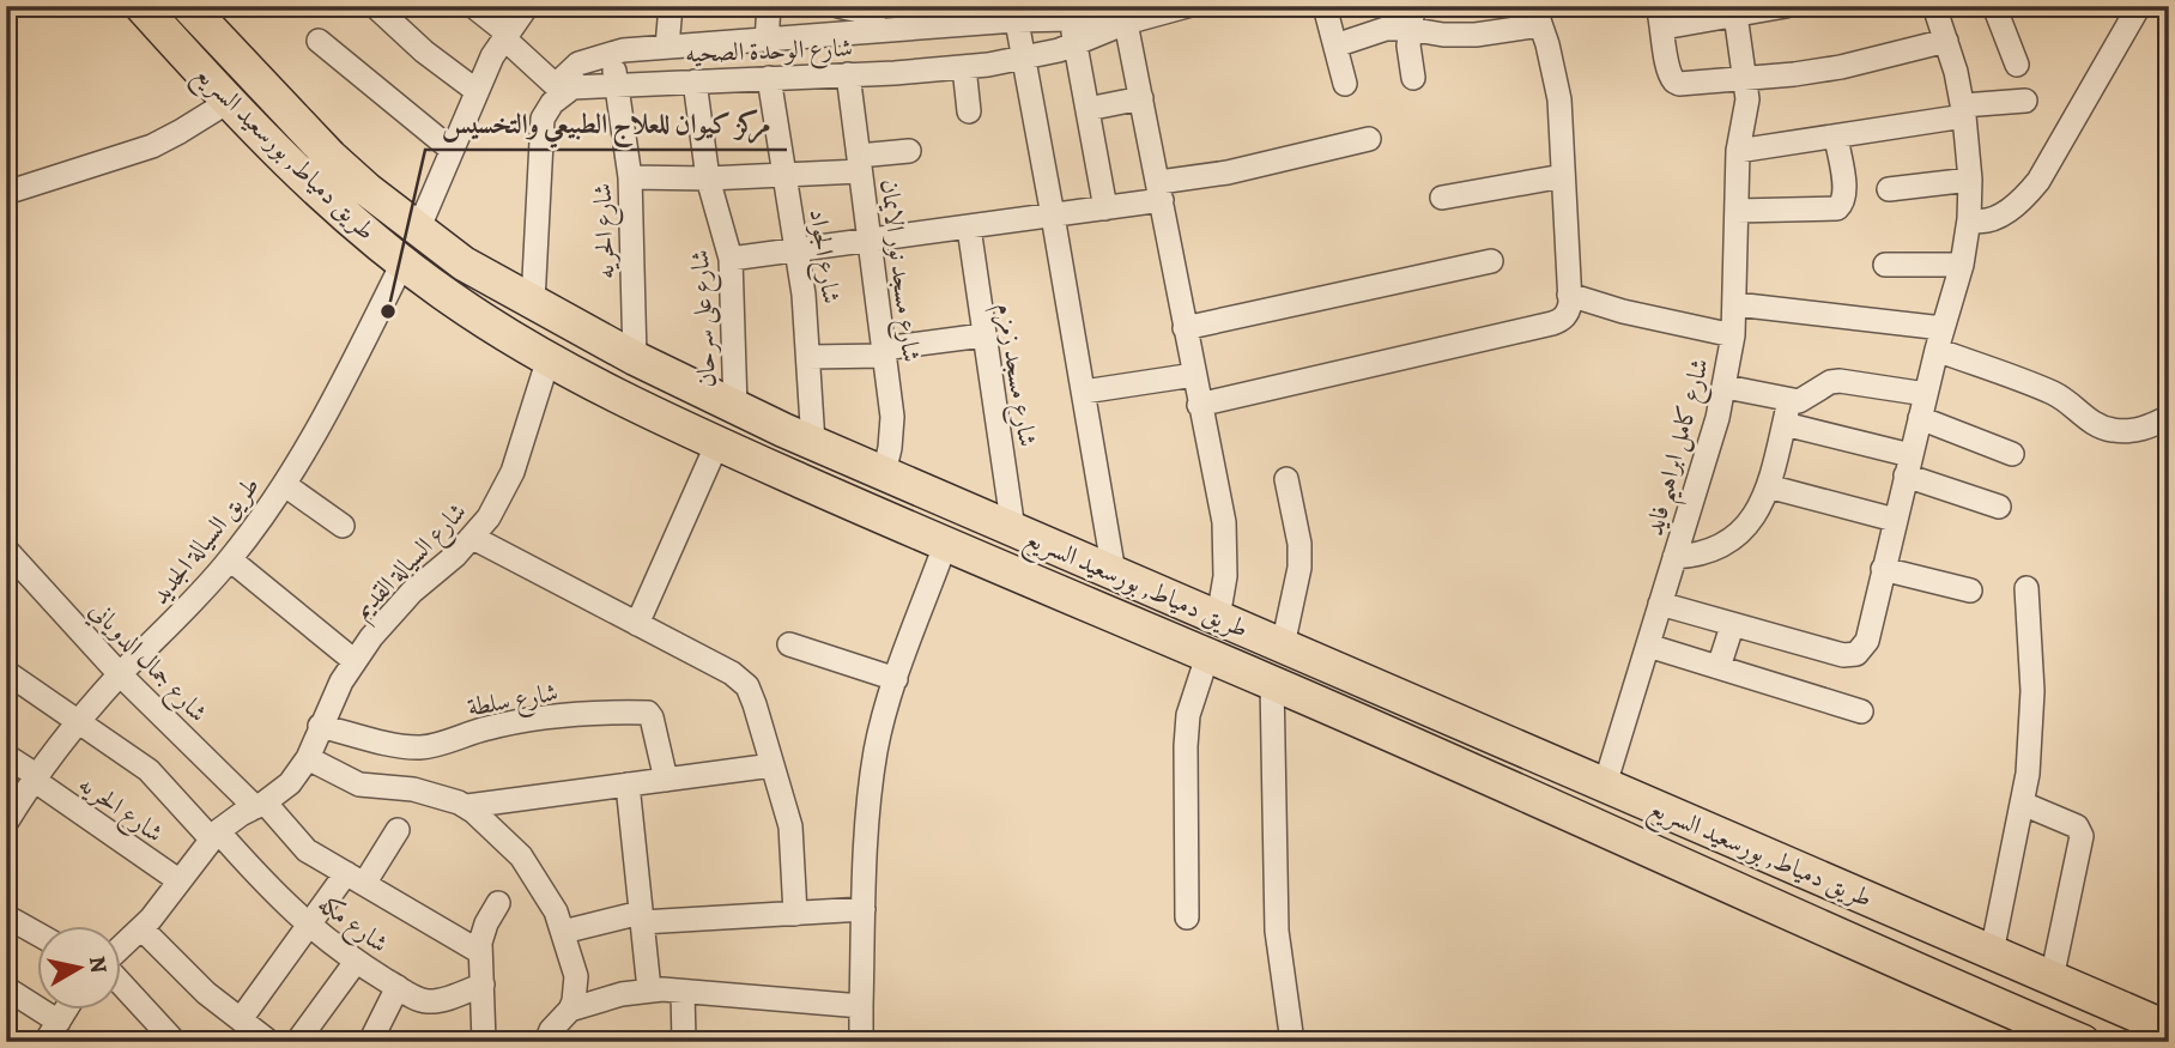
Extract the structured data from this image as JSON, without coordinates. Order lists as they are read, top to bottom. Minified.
{"streets":{"highway":["طريق دمياط, بورسعيد السريع"],"street":["شارع الوحدة الصحيه","شارع الحريه","شارع الجواد","شارع مسجد نور الايمان","شارع على سرحان","شارع مسجد زمزم","شارع كامل ابراهيم فايد","طريق السيالة الجديد","شارع السيالة القديم","شارع جمال الدوياني","شارع سلطة","شارع مكه"]},"crossings":[["شارع الوحدة الصحيه","شارع الحريه"],["شارع الوحدة الصحيه","شارع الجواد"],["شارع الوحدة الصحيه","شارع مسجد نور الايمان"],["شارع الوحدة الصحيه","شارع على سرحان"],["طريق دمياط, بورسعيد السريع","شارع الحريه"],["طريق دمياط, بورسعيد السريع","شارع الجواد"],["طريق دمياط, بورسعيد السريع","شارع مسجد نور الايمان"],["طريق دمياط, بورسعيد السريع","شارع على سرحان"],["طريق دمياط, بورسعيد السريع","شارع مسجد زمزم"],["طريق دمياط, بورسعيد السريع","شارع كامل ابراهيم فايد"],["طريق دمياط, بورسعيد السريع","طريق السيالة الجديد"],["طريق دمياط, بورسعيد السريع","شارع السيالة القديم"],["شارع الحريه","طريق السيالة الجديد"],["شارع الحريه","شارع السيالة القديم"],["طريق السيالة الجديد","شارع جمال الدوياني"],["طريق السيالة الجديد","شارع مكه"],["شارع السيالة القديم","شارع جمال الدوياني"],["شارع السيالة القديم","شارع سلطة"],["شارع السيالة القديم","شارع مكه"]],"places":["مركز كيوان للعلاج الطبيعي والتخسيس"],"north":"right"}
